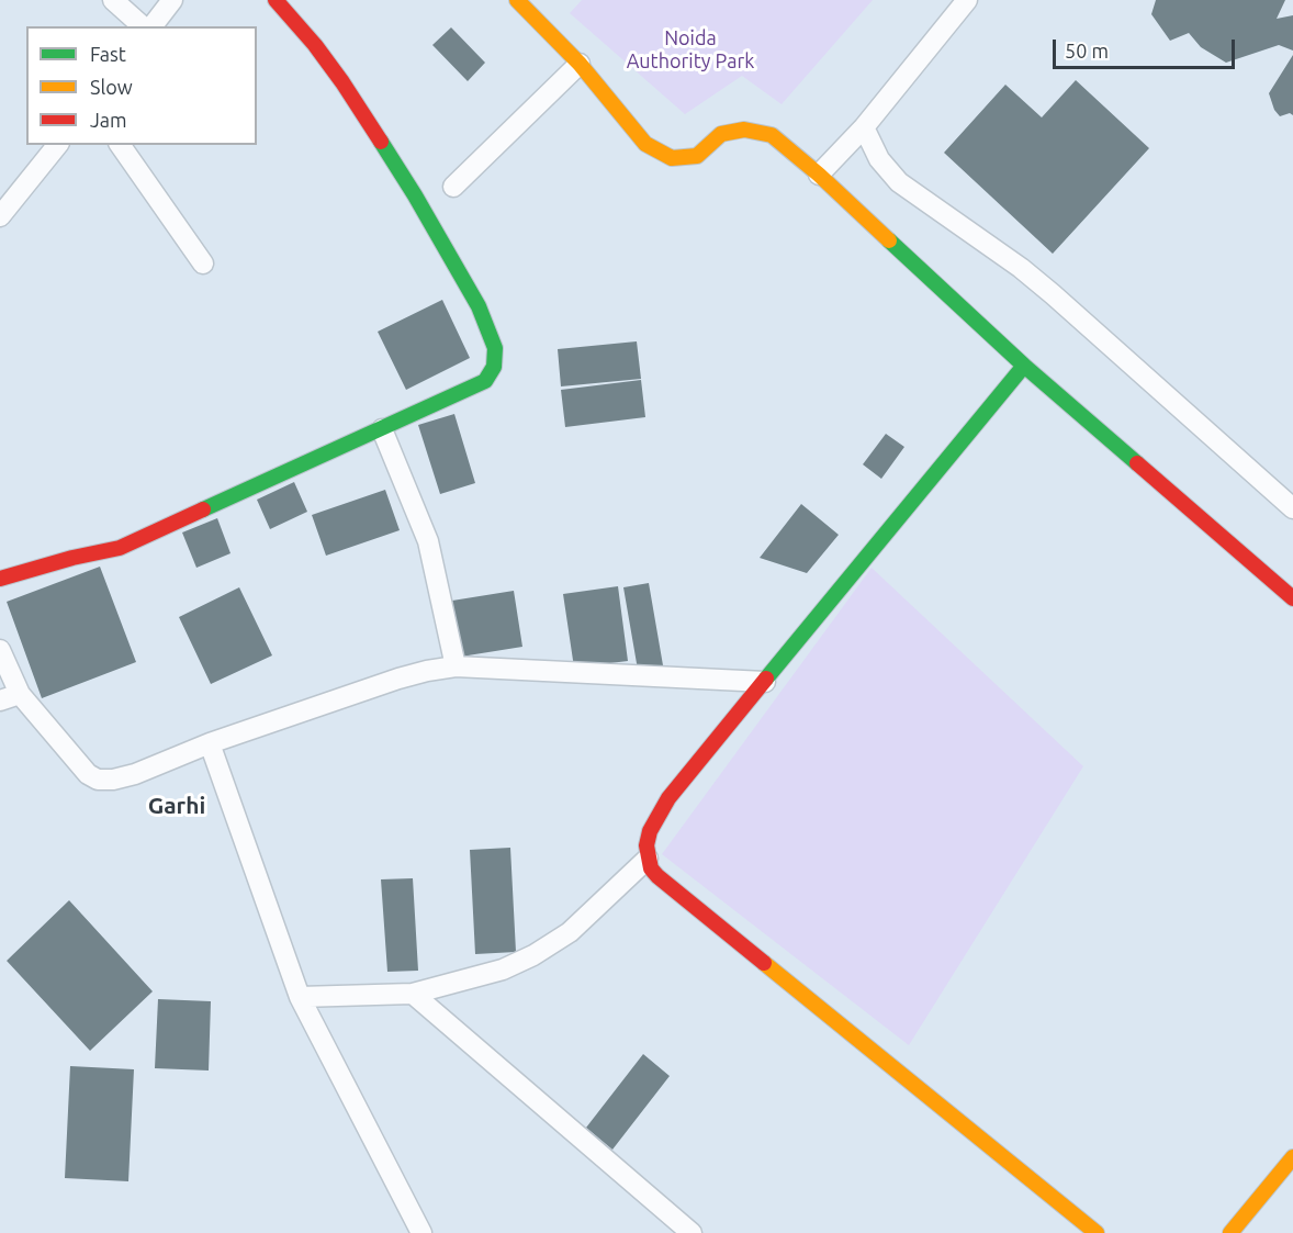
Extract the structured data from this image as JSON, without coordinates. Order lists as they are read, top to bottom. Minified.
{"districts":["Garhi"],"parks":["Noida Authority Park"],"legend":["Fast","Slow","Jam"],"scale_bar":"50 m"}
